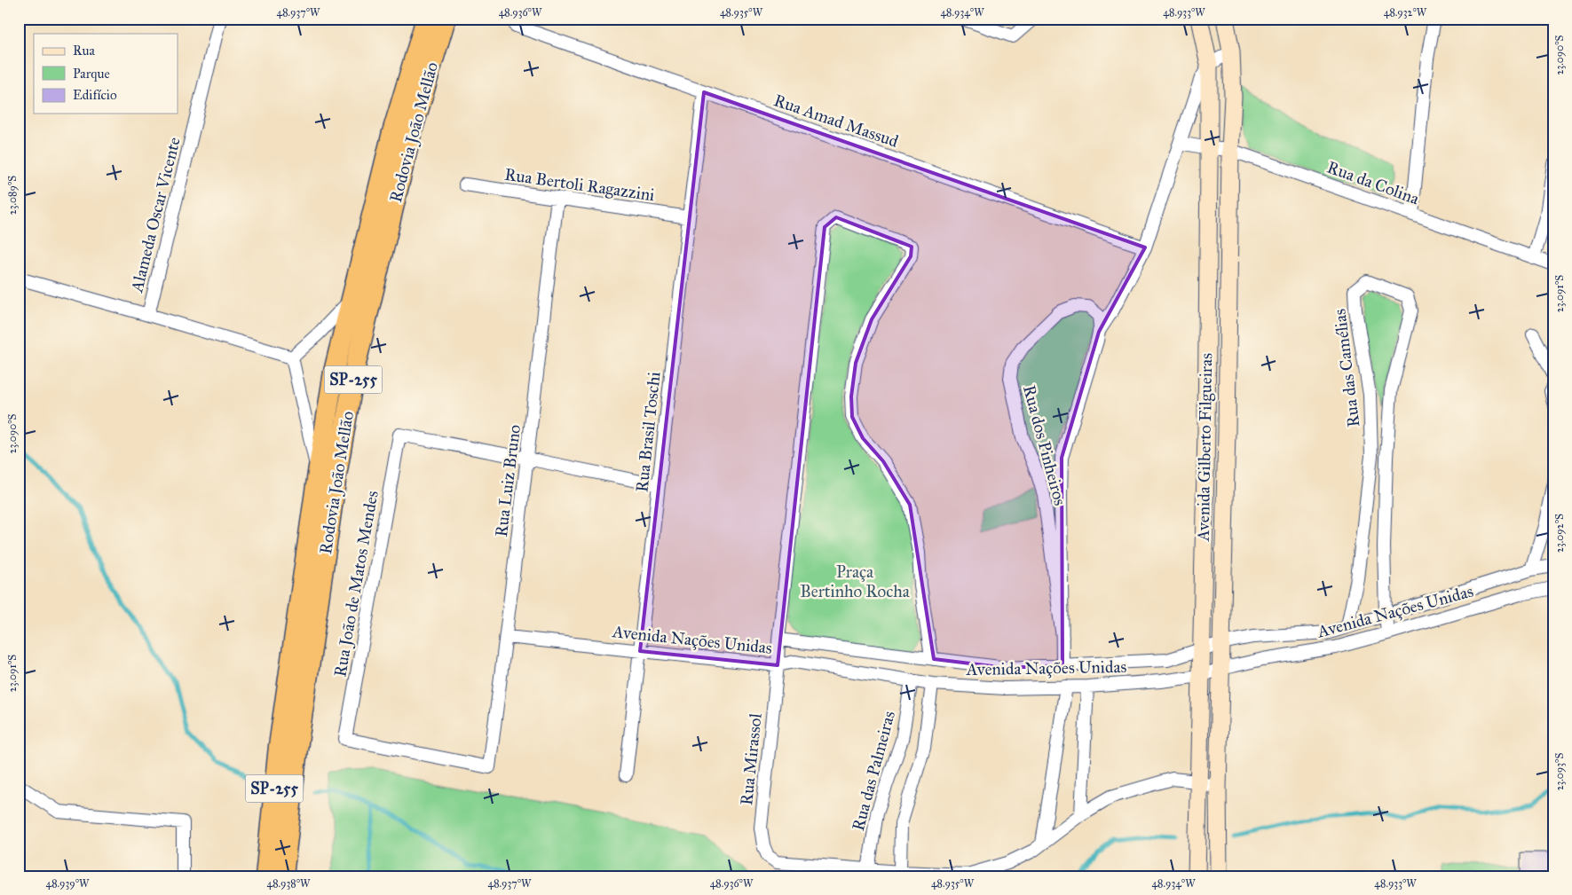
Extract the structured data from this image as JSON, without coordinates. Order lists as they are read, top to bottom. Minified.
{"streets":{"highway":["Rodovia João Mellão","SP-255"],"main road":["Avenida Gilberto Filgueiras"],"street":["Rua Amad Massud","Rua da Colina","Rua Bertoli Ragazzini","Alameda Oscar Vicente","Rua das Camélias","Rua Brasil Toschi","Rua dos Pinheiros","Rua Luiz Bruno","Rua João de Matos Mendes","Avenida Nações Unidas","Rua Mirassol","Rua das Palmeiras"]},"crossings":[["Rua Amad Massud","Rua Brasil Toschi"],["Rua Amad Massud","Rua dos Pinheiros"],["Rua da Colina","Rua dos Pinheiros"],["Rua da Colina","Avenida Gilberto Filgueiras"],["Rua Bertoli Ragazzini","Rua Brasil Toschi"],["Rua Bertoli Ragazzini","Rua Luiz Bruno"],["Rua das Camélias","Avenida Nações Unidas"],["Rua Brasil Toschi","Avenida Nações Unidas"],["Rua dos Pinheiros","Avenida Gilberto Filgueiras"],["Rua dos Pinheiros","Avenida Nações Unidas"],["Avenida Gilberto Filgueiras","Avenida Nações Unidas"],["Rua Luiz Bruno","Rua João de Matos Mendes"],["Rua Luiz Bruno","Avenida Nações Unidas"],["Avenida Nações Unidas","Rua Mirassol"],["Avenida Nações Unidas","Rua das Palmeiras"],["Rua Mirassol","Rua das Palmeiras"]],"parks":["Praça Bertinho Rocha"],"legend":["Rua","Parque","Edifício"],"coordinates":["48.937°W","48.936°W","48.935°W","48.934°W","48.933°W","48.932°W","23.090°S","23.089°S","23.091°S","23.092°S","23.093°S","48.939°W","48.938°W"]}
